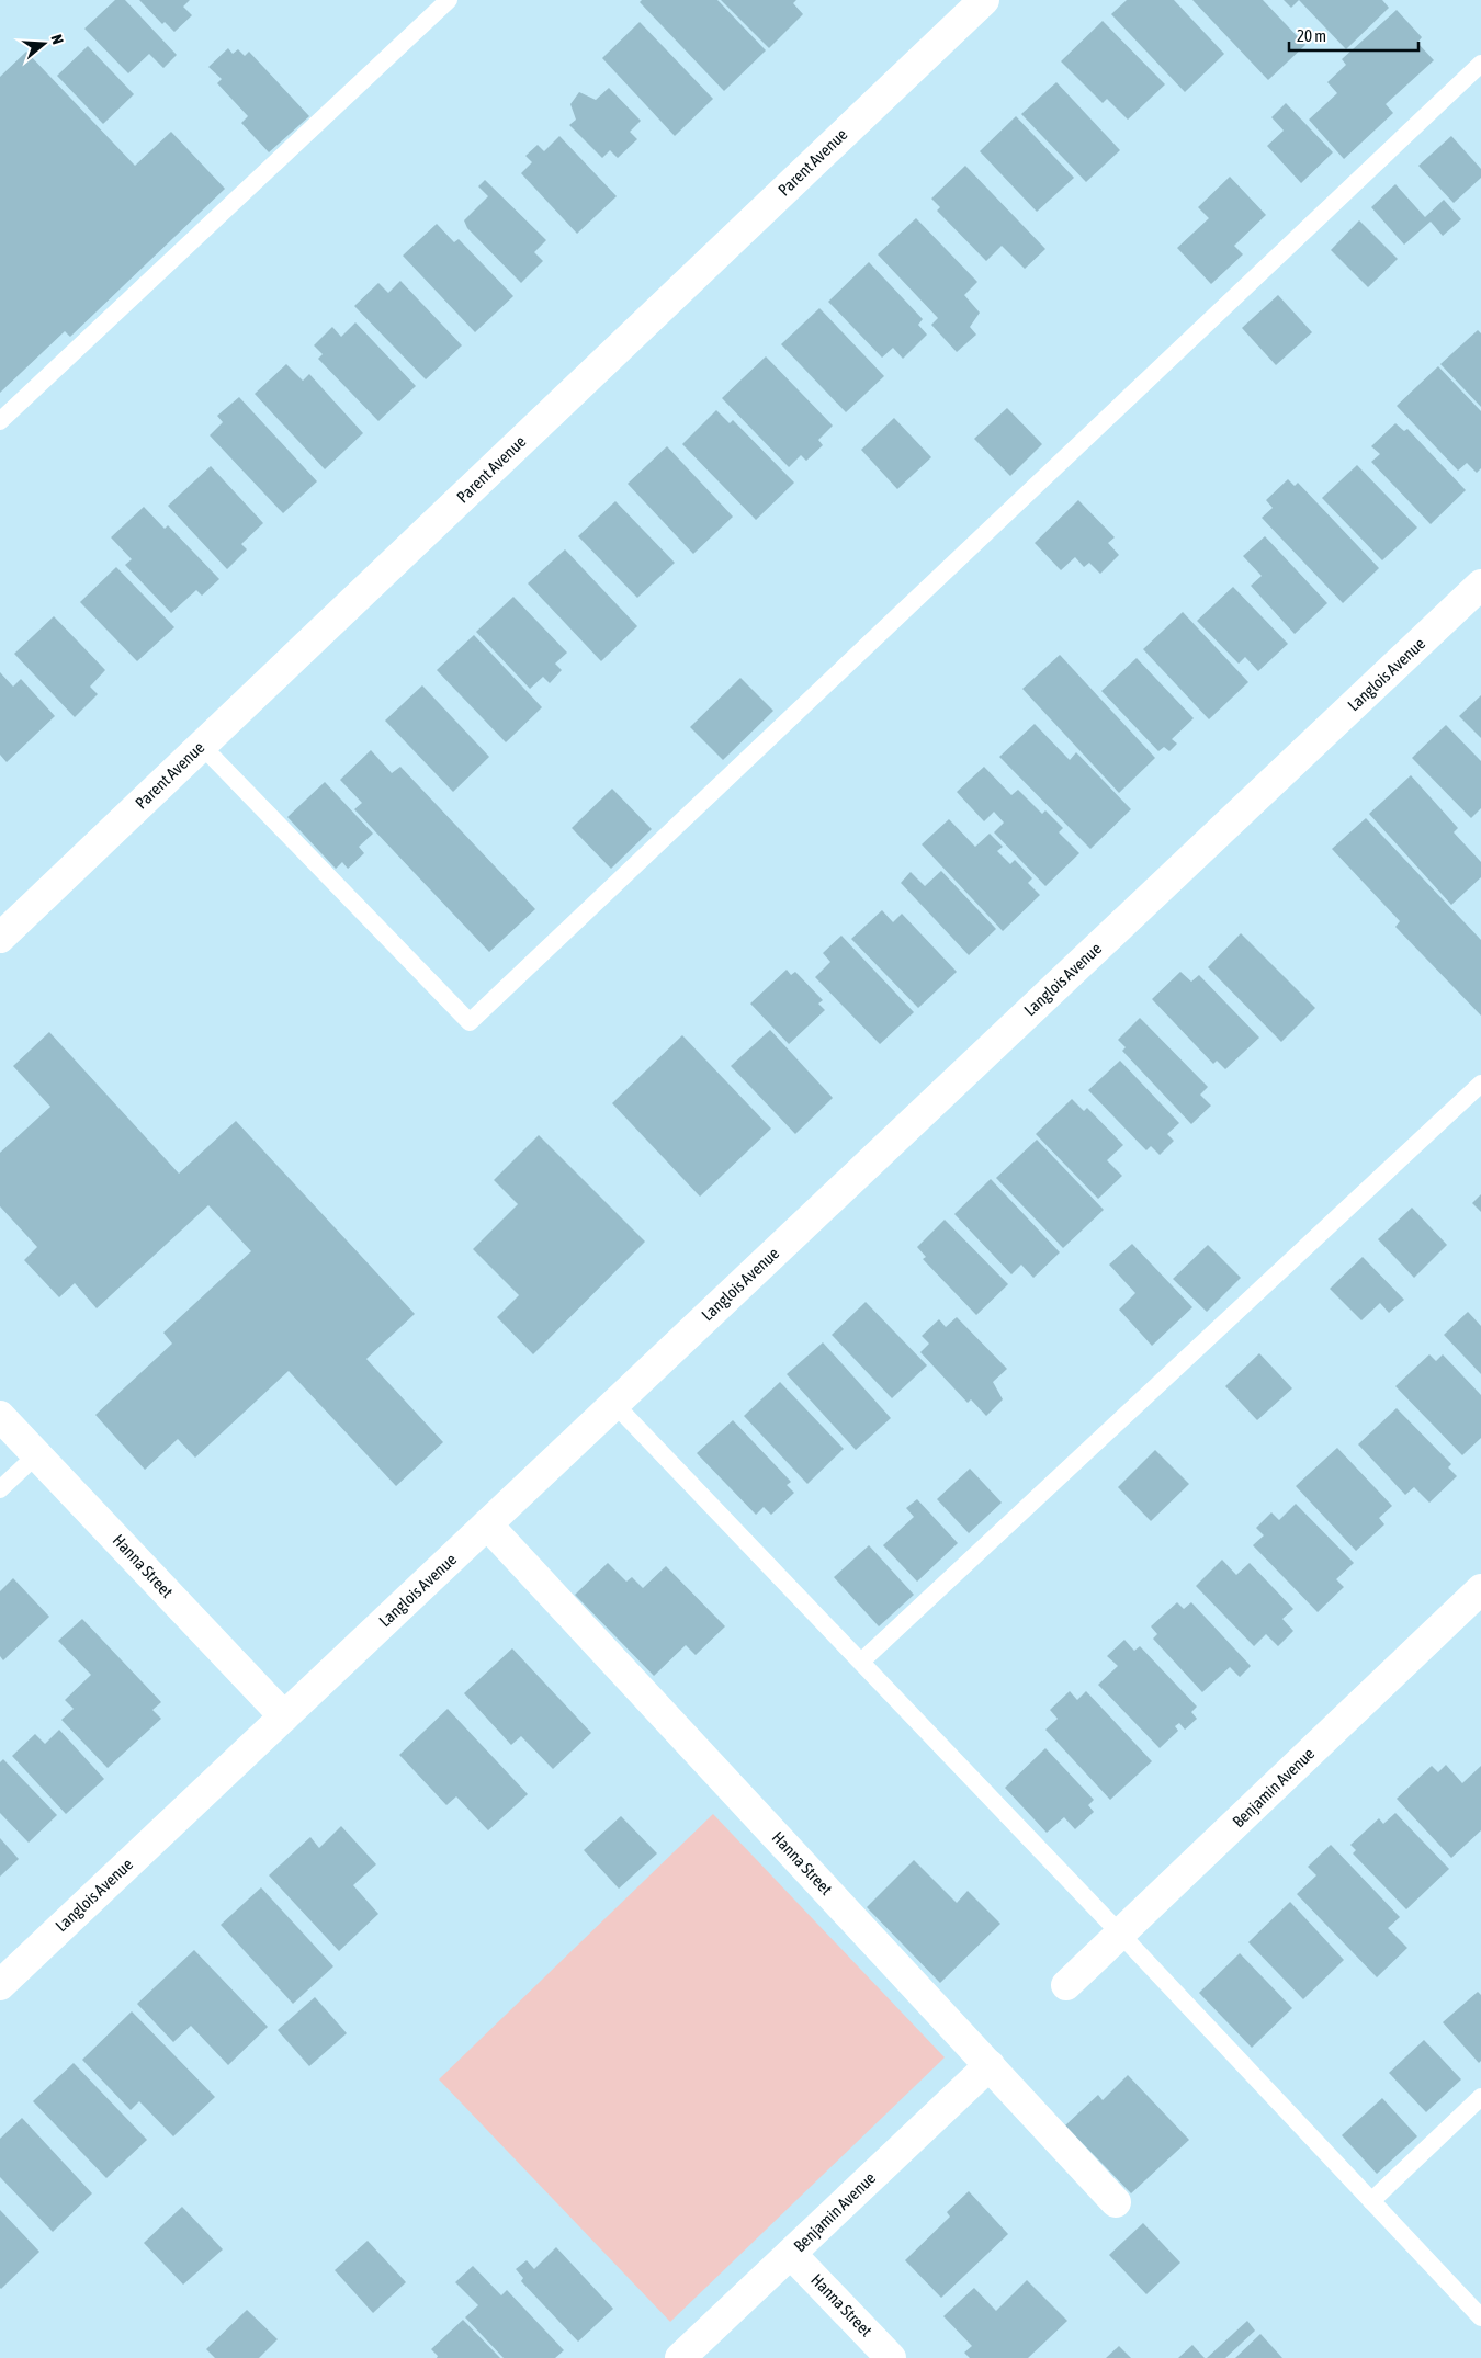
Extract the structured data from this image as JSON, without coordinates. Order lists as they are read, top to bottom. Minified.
{"streets":{"street":["Parent Avenue","Langlois Avenue","Hanna Street","Benjamin Avenue"]},"crossings":[["Langlois Avenue","Hanna Street"],["Hanna Street","Benjamin Avenue"]],"scale_bar":"20 m","north":"right"}
